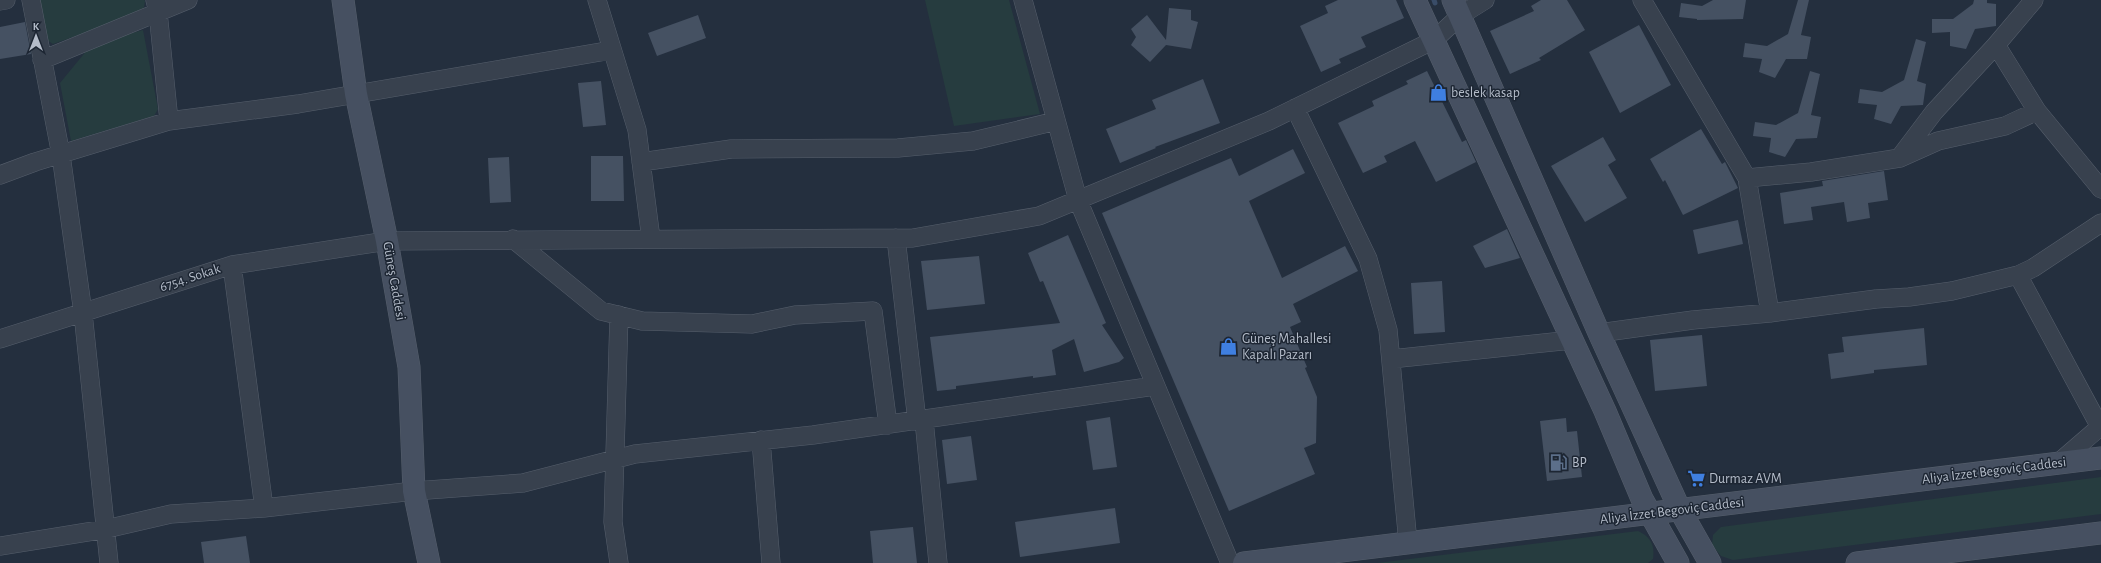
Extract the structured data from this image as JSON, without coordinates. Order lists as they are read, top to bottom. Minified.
{"streets":{"street":["6754. Sokak","Güneş Caddesi","Aliya İzzet Begoviç Caddesi"]},"crossings":[["6754. Sokak","Güneş Caddesi"]],"places":{"shop":["beslek kasap","Güneş Mahallesi Kapalı Pazarı"],"fuel station":["BP"],"supermarket":["Durmaz AVM"]},"north":"top"}
